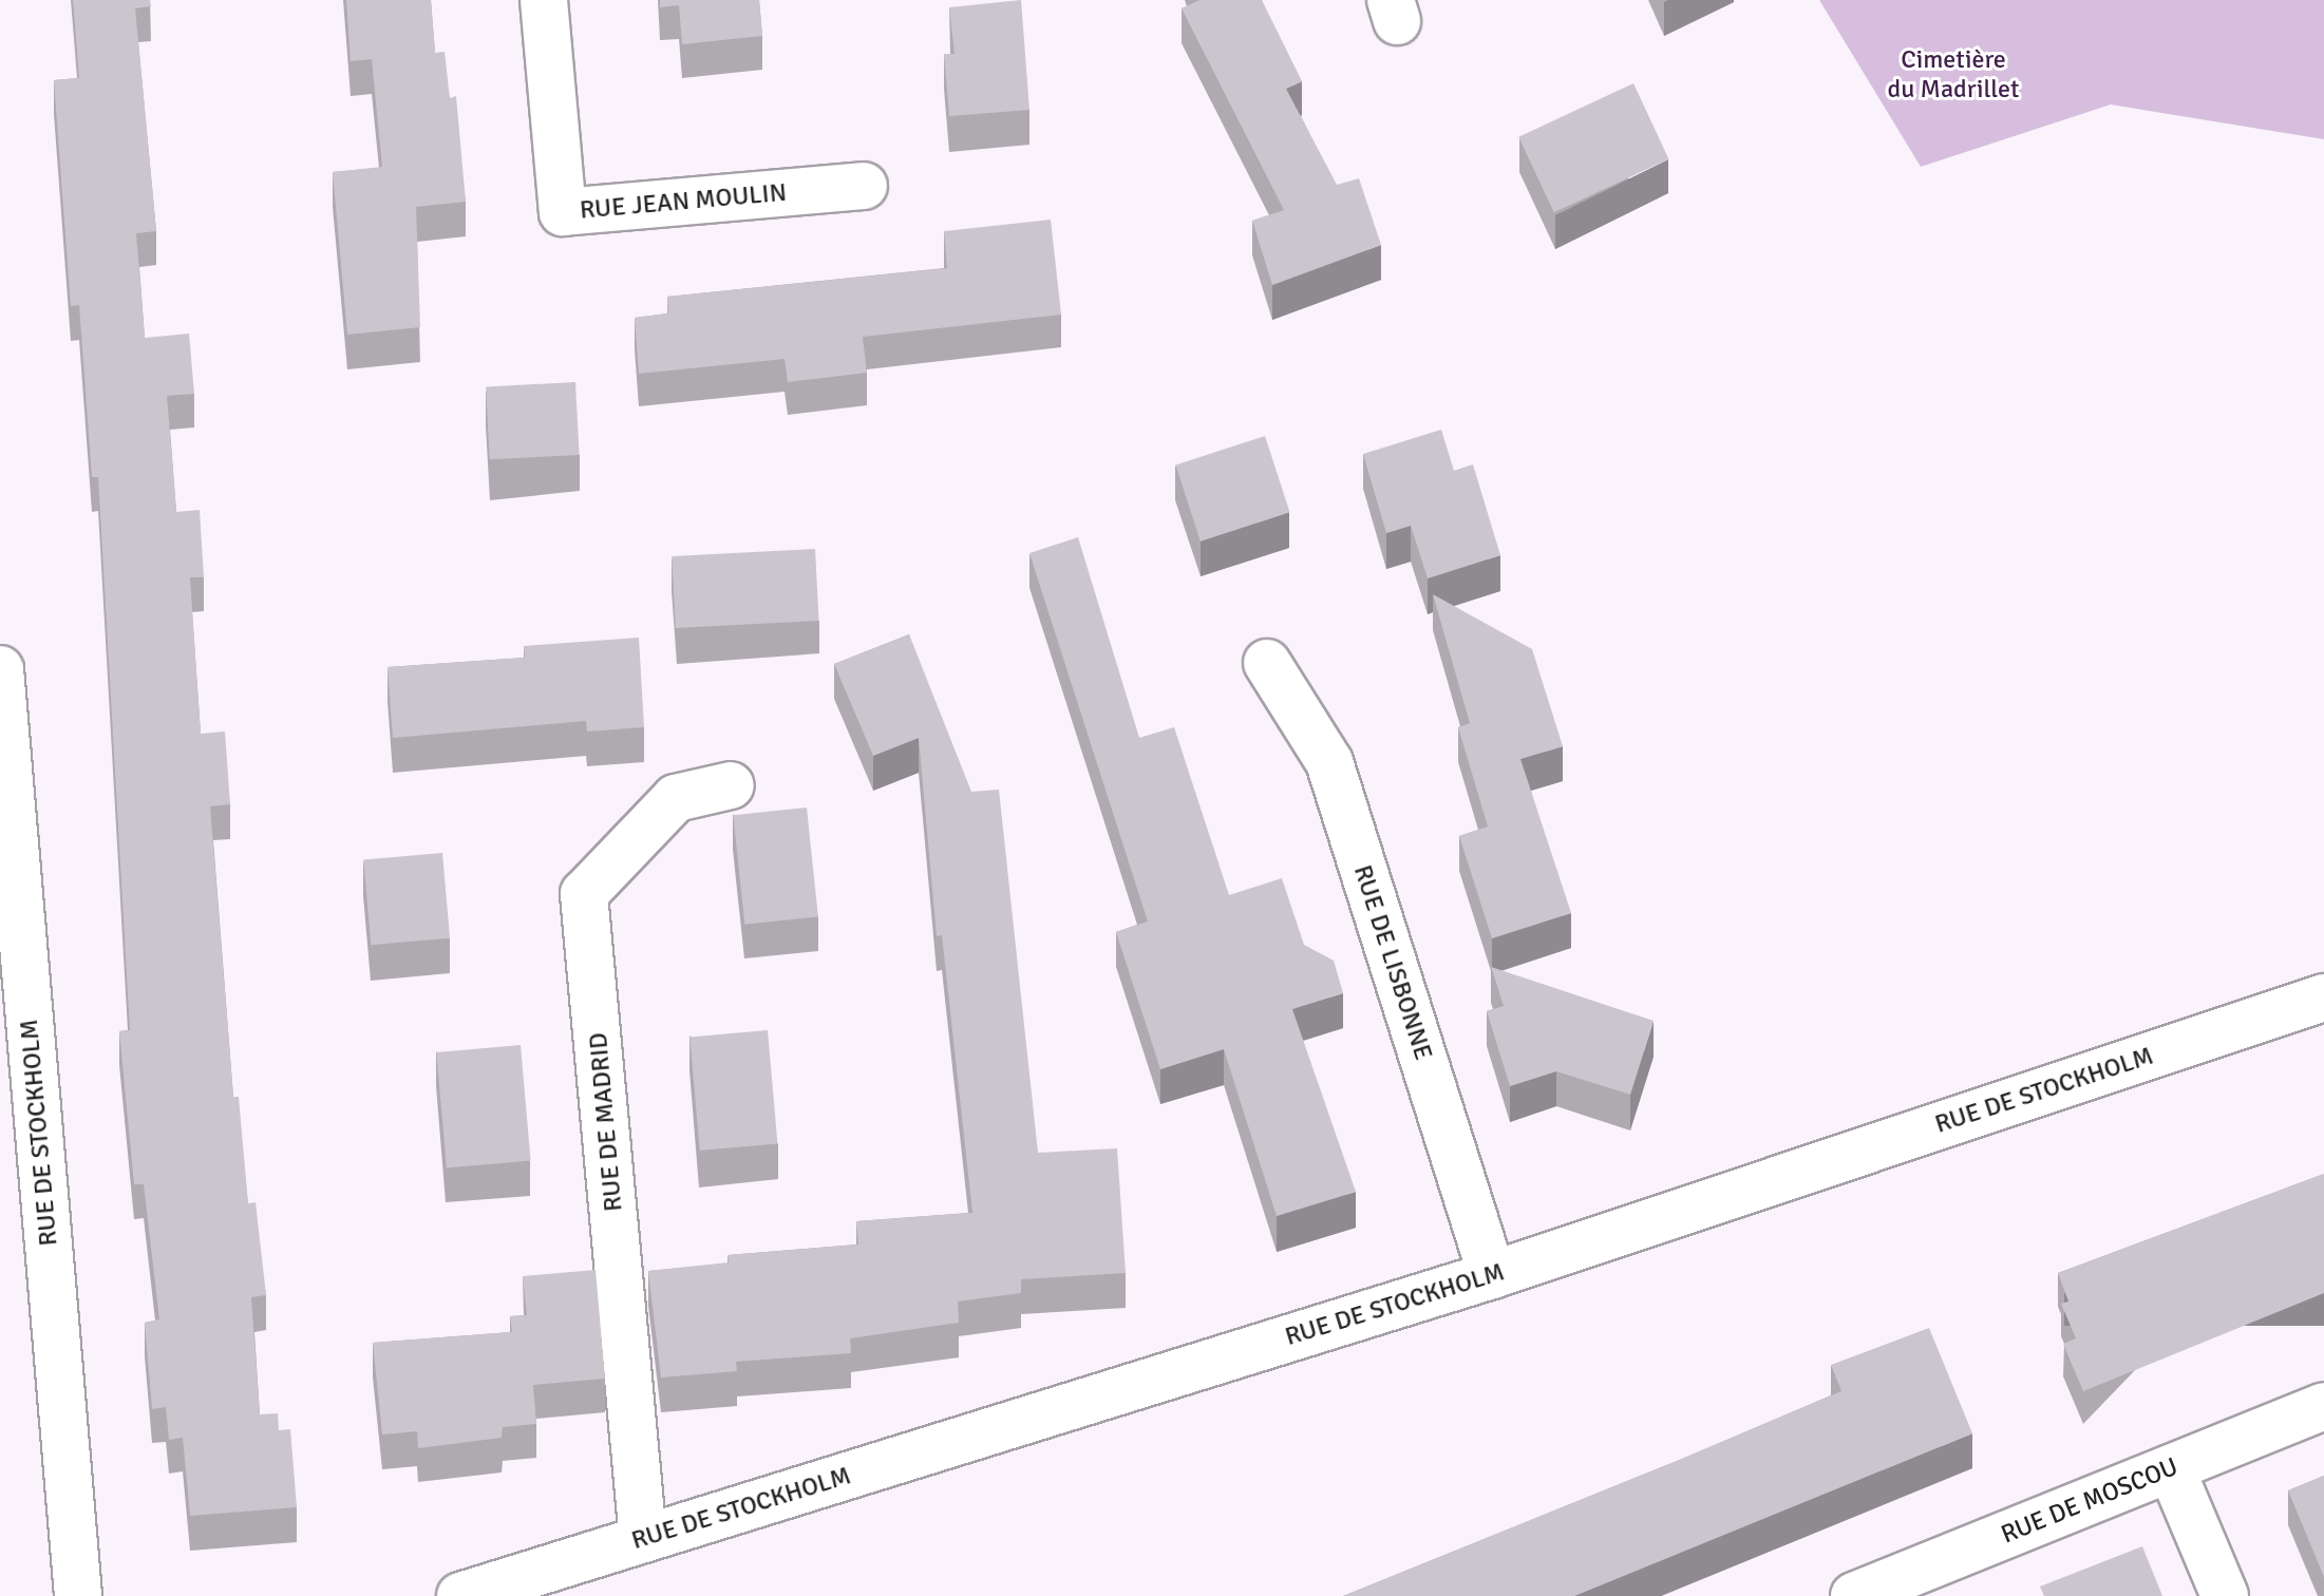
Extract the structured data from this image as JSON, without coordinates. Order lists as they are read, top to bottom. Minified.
{"streets":{"street":["RUE JEAN MOULIN","RUE DE LISBONNE","RUE DE STOCKHOLM","RUE DE MADRID","RUE DE MOSCOU"]},"crossings":[["RUE DE LISBONNE","RUE DE STOCKHOLM"],["RUE DE STOCKHOLM","RUE DE MADRID"]],"parks":["Cimetière du Madrillet"]}
